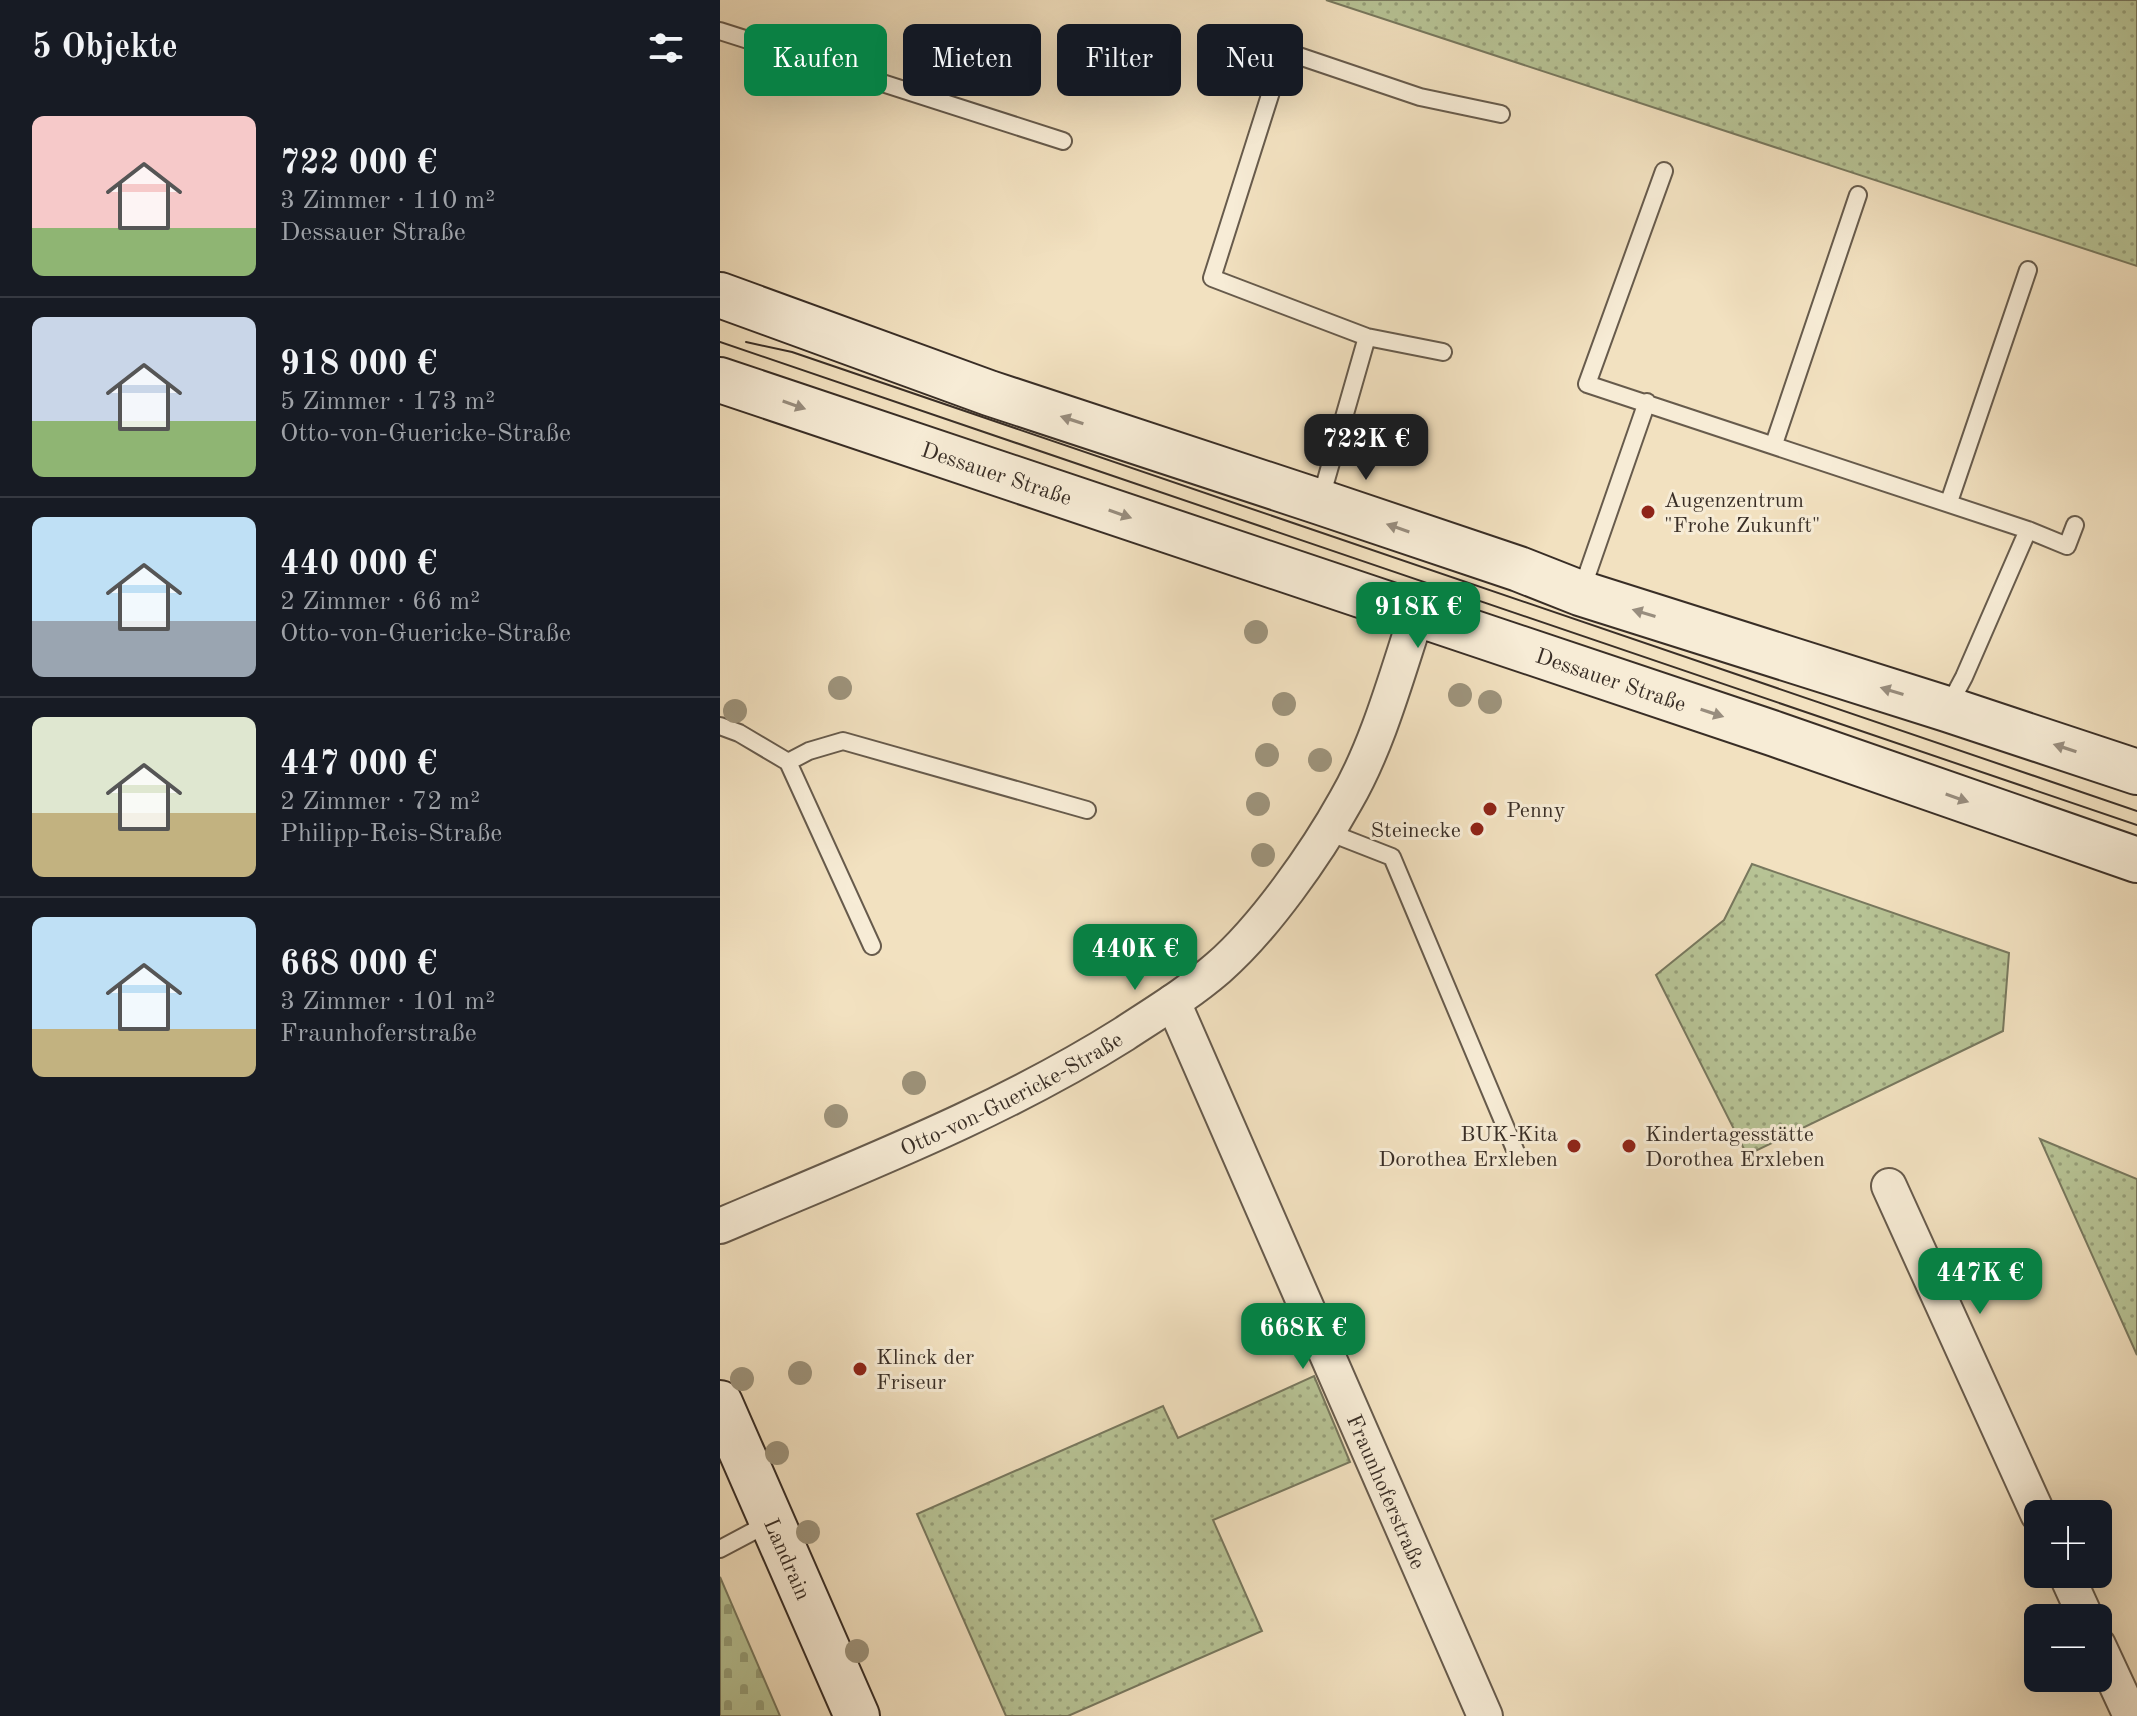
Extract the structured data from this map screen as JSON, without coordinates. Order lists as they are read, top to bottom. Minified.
{"streets":{"main road":["Dessauer Straße","Landrain"],"street":["Otto-von-Guericke-Straße","Fraunhoferstraße"]},"crossings":[["Dessauer Straße","Otto-von-Guericke-Straße"],["Otto-von-Guericke-Straße","Fraunhoferstraße"]],"places":["Augenzentrum \"Frohe Zukunft\"","Penny","Steinecke","BUK-Kita Dorothea Erxleben","Kindertagesstätte Dorothea Erxleben","Klinck der Friseur"],"page":{"heading":"5 Objekte","chip":["Kaufen","Mieten","Filter","Neu"],"list":[{"name":"722 000 €","note":"3 Zimmer · 110 m² · Dessauer Straße"},{"name":"918 000 €","note":"5 Zimmer · 173 m² · Otto-von-Guericke-Straße"},{"name":"440 000 €","note":"2 Zimmer · 66 m² · Otto-von-Guericke-Straße"},{"name":"447 000 €","note":"2 Zimmer · 72 m² · Philipp-Reis-Straße"},{"name":"668 000 €","note":"3 Zimmer · 101 m² · Fraunhoferstraße"}],"price":["722K €","918K €","440K €","447K €","668K €"],"map_buttons":["+","−"]}}
